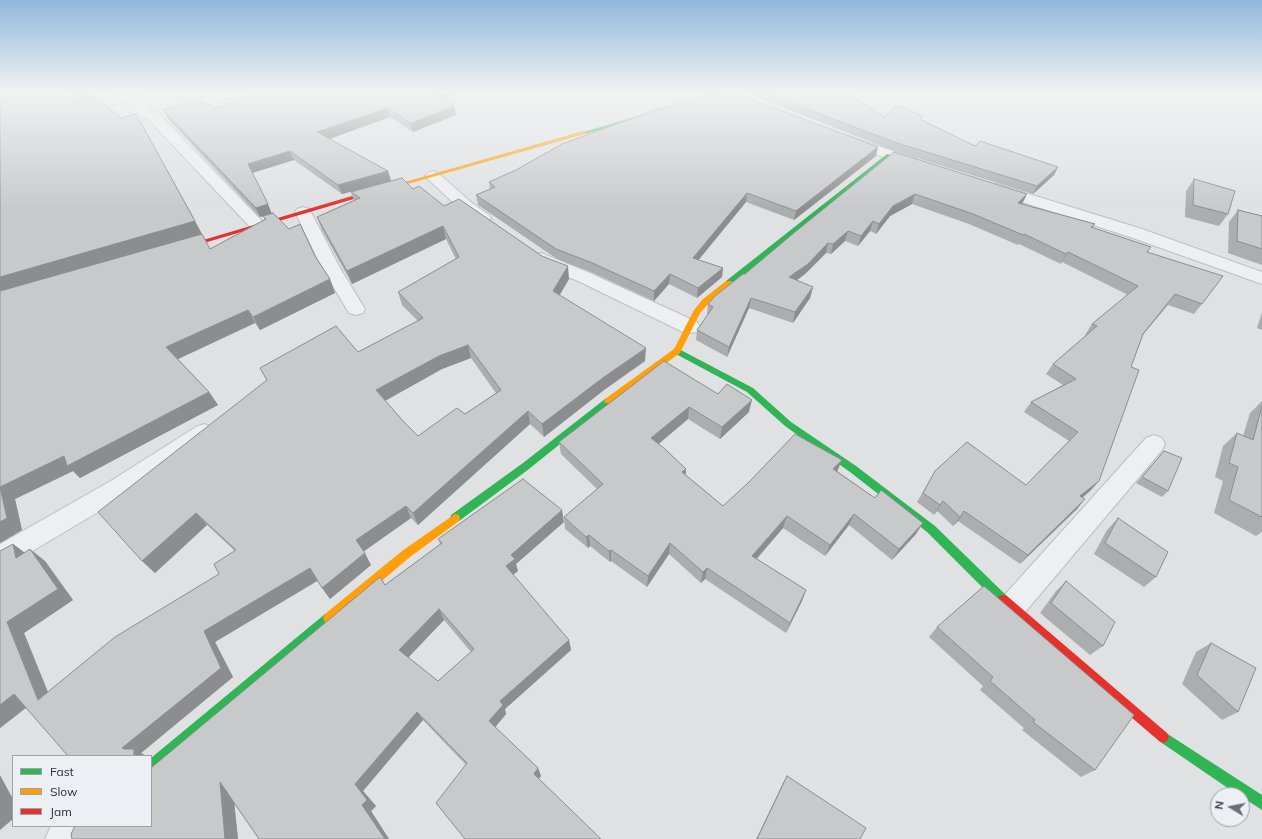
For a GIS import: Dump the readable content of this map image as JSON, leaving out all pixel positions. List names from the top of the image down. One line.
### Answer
{"legend":["Fast","Slow","Jam"],"north":"left"}
